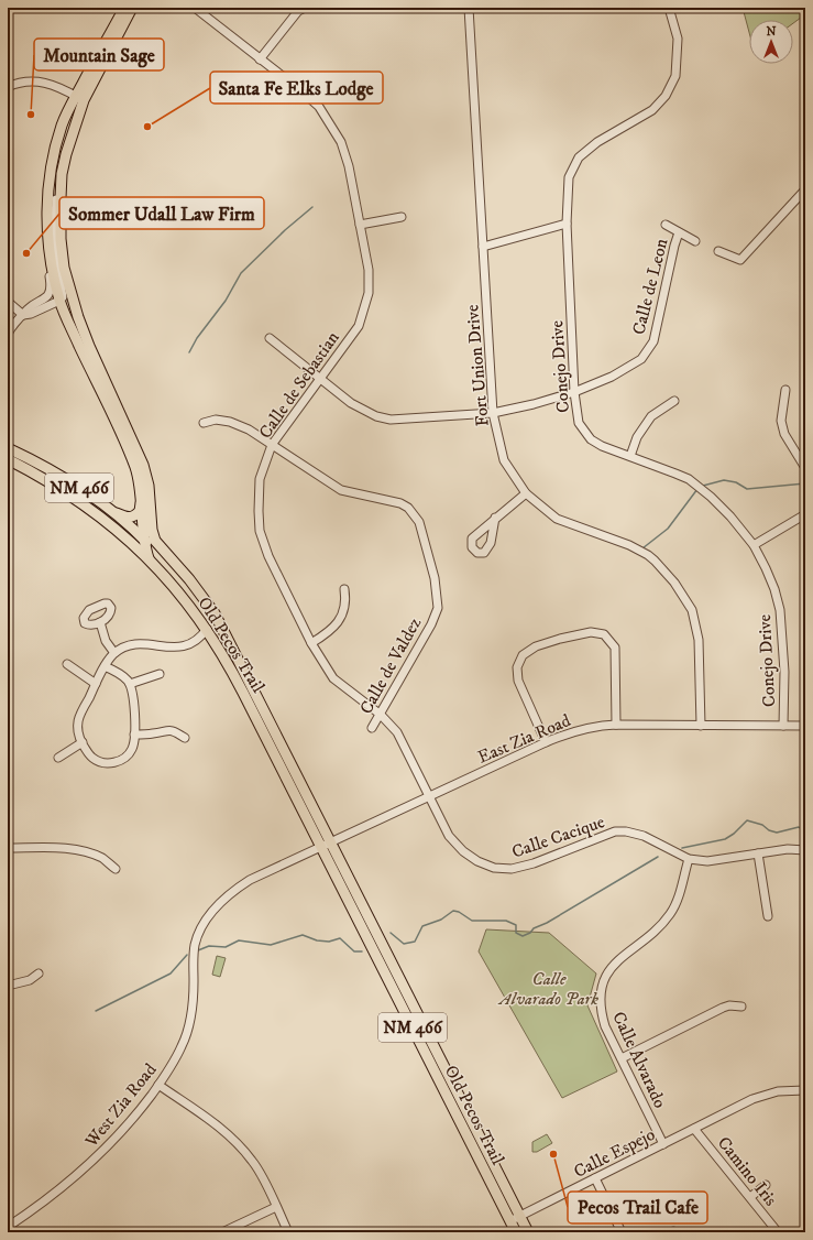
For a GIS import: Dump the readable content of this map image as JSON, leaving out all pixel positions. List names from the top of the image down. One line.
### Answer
{"streets":{"main road":["NM 466","Old Pecos Trail"],"street":["Calle de Leon","Fort Union Drive","Conejo Drive","Calle de Sebastian","Calle de Valdez","East Zia Road","Calle Cacique","Calle Alvarado","West Zia Road","Calle Espejo","Camino Iris"]},"crossings":[["Calle de Leon","Fort Union Drive"],["Calle de Leon","Conejo Drive"],["Calle de Leon","Calle de Sebastian"],["Fort Union Drive","East Zia Road"],["Conejo Drive","East Zia Road"],["Calle de Sebastian","Calle de Valdez"],["Calle de Sebastian","East Zia Road"],["Calle de Sebastian","Calle Cacique"],["NM 466","Old Pecos Trail"],["Old Pecos Trail","East Zia Road"],["Old Pecos Trail","West Zia Road"],["Old Pecos Trail","Calle Espejo"],["East Zia Road","Calle Cacique"],["East Zia Road","West Zia Road"],["Calle Cacique","Calle Alvarado"],["Calle Alvarado","Calle Espejo"],["Calle Espejo","Camino Iris"]],"parks":["Calle Alvarado Park"],"places":["Mountain Sage","Santa Fe Elks Lodge","Sommer Udall Law Firm","Pecos Trail Cafe"],"north":"top"}
